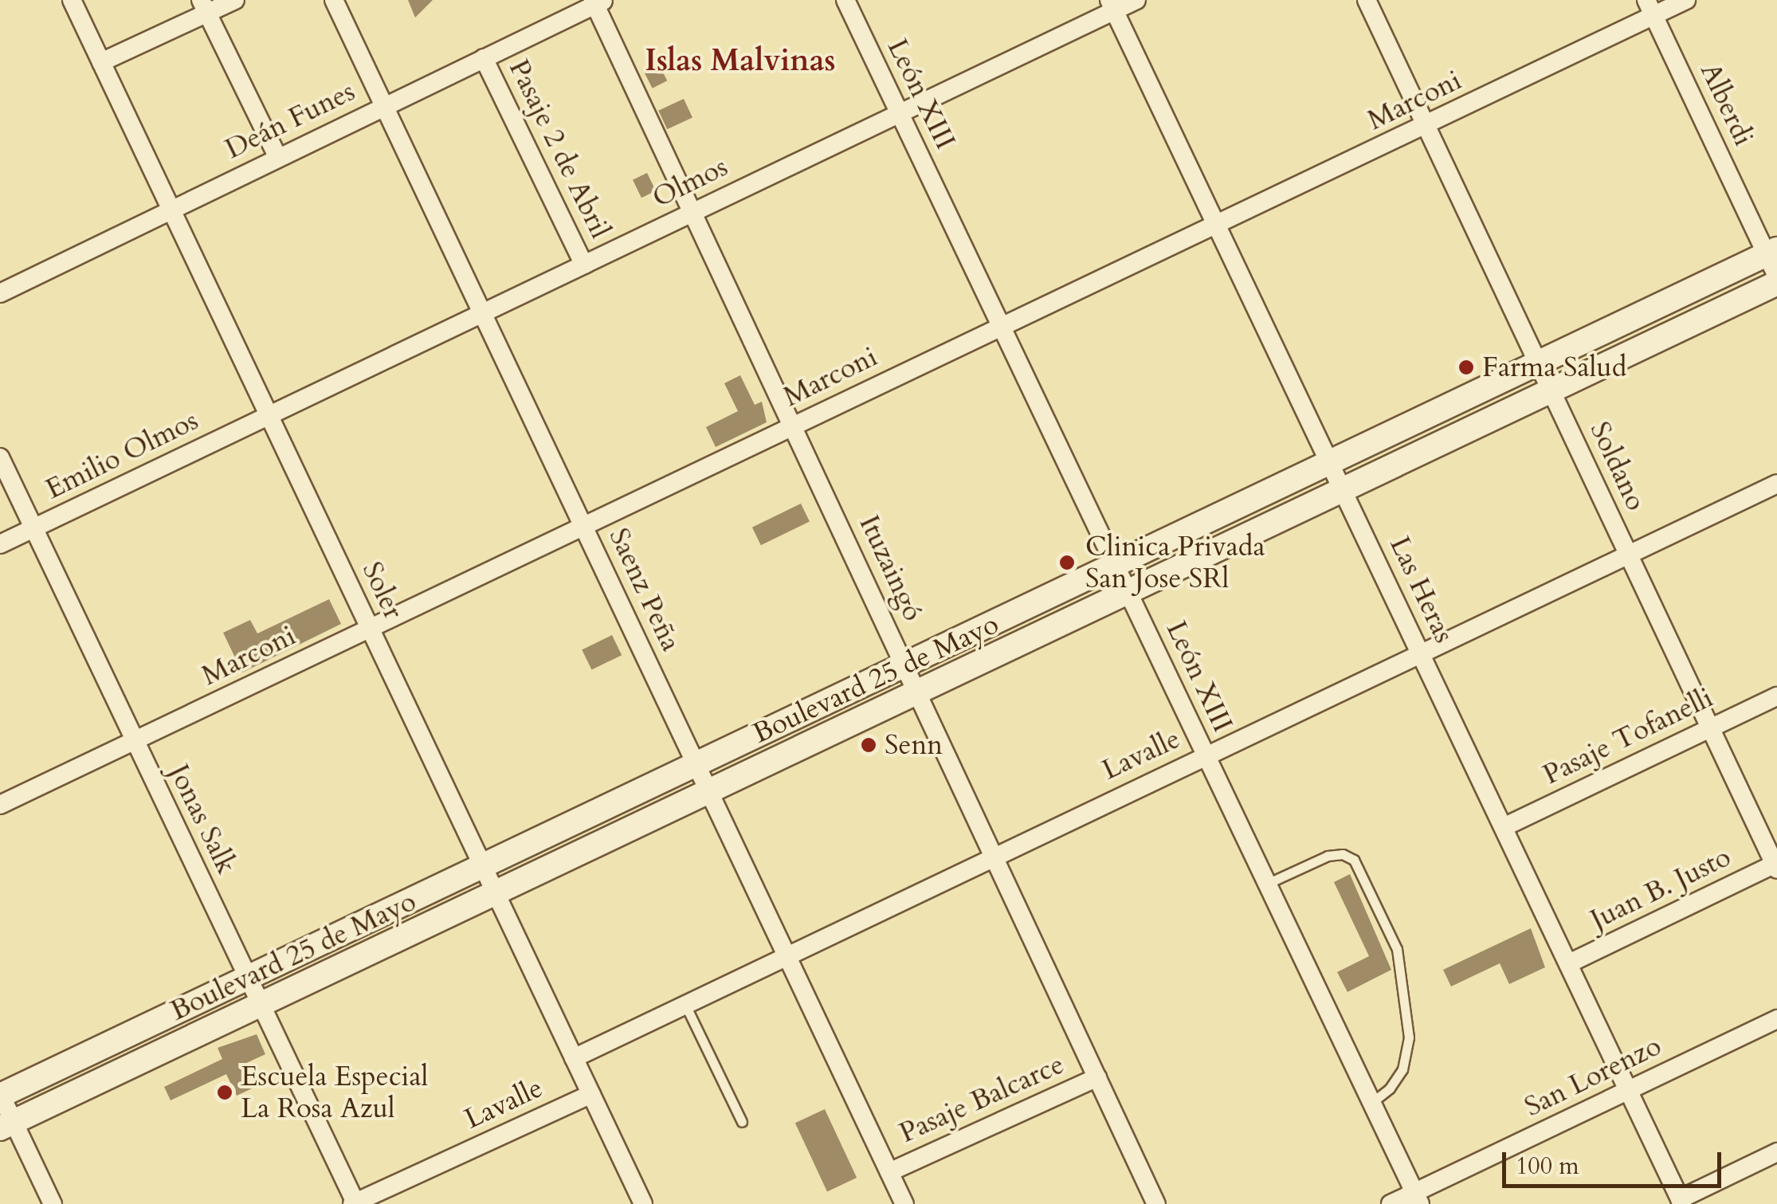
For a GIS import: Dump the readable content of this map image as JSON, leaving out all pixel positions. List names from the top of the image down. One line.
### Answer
{"streets":{"street":["León XIII","Marconi","Alberdi","Deán Funes","Pasaje 2 de Abril","Olmos","Emilio Olmos","Soldano","Ituzaingó","Saenz Peña","Las Heras","Soler","Boulevard 25 de Mayo","Pasaje Tofanelli","Lavalle","Jonas Salk","Juan B. Justo","San Lorenzo","Pasaje Balcarce"]},"crossings":[["León XIII","Marconi"],["León XIII","Olmos"],["León XIII","Boulevard 25 de Mayo"],["León XIII","Lavalle"],["León XIII","San Lorenzo"],["Marconi","Alberdi"],["Marconi","Soldano"],["Marconi","Ituzaingó"],["Marconi","Saenz Peña"],["Marconi","Las Heras"],["Marconi","Soler"],["Marconi","Jonas Salk"],["Alberdi","Boulevard 25 de Mayo"],["Deán Funes","Pasaje 2 de Abril"],["Deán Funes","Ituzaingó"],["Deán Funes","Saenz Peña"],["Deán Funes","Soler"],["Pasaje 2 de Abril","Olmos"],["Olmos","Emilio Olmos"],["Olmos","Ituzaingó"],["Olmos","Saenz Peña"],["Olmos","Las Heras"],["Olmos","Soler"],["Emilio Olmos","Soler"],["Emilio Olmos","Jonas Salk"],["Soldano","Boulevard 25 de Mayo"],["Soldano","Pasaje Tofanelli"],["Soldano","Lavalle"],["Soldano","Juan B. Justo"],["Ituzaingó","Boulevard 25 de Mayo"],["Ituzaingó","Lavalle"],["Ituzaingó","Pasaje Balcarce"],["Saenz Peña","Boulevard 25 de Mayo"],["Saenz Peña","Lavalle"],["Saenz Peña","Pasaje Balcarce"],["Las Heras","Boulevard 25 de Mayo"],["Las Heras","Pasaje Tofanelli"],["Las Heras","Lavalle"],["Las Heras","Juan B. Justo"],["Las Heras","San Lorenzo"],["Soler","Boulevard 25 de Mayo"],["Soler","Lavalle"],["Boulevard 25 de Mayo","Jonas Salk"],["Lavalle","Jonas Salk"]],"districts":["Islas Malvinas"],"places":["Farma Salud","Clinica Privada San Jose SRl","Senn","Escuela Especial La Rosa Azul"],"scale_bar":"100 m"}
